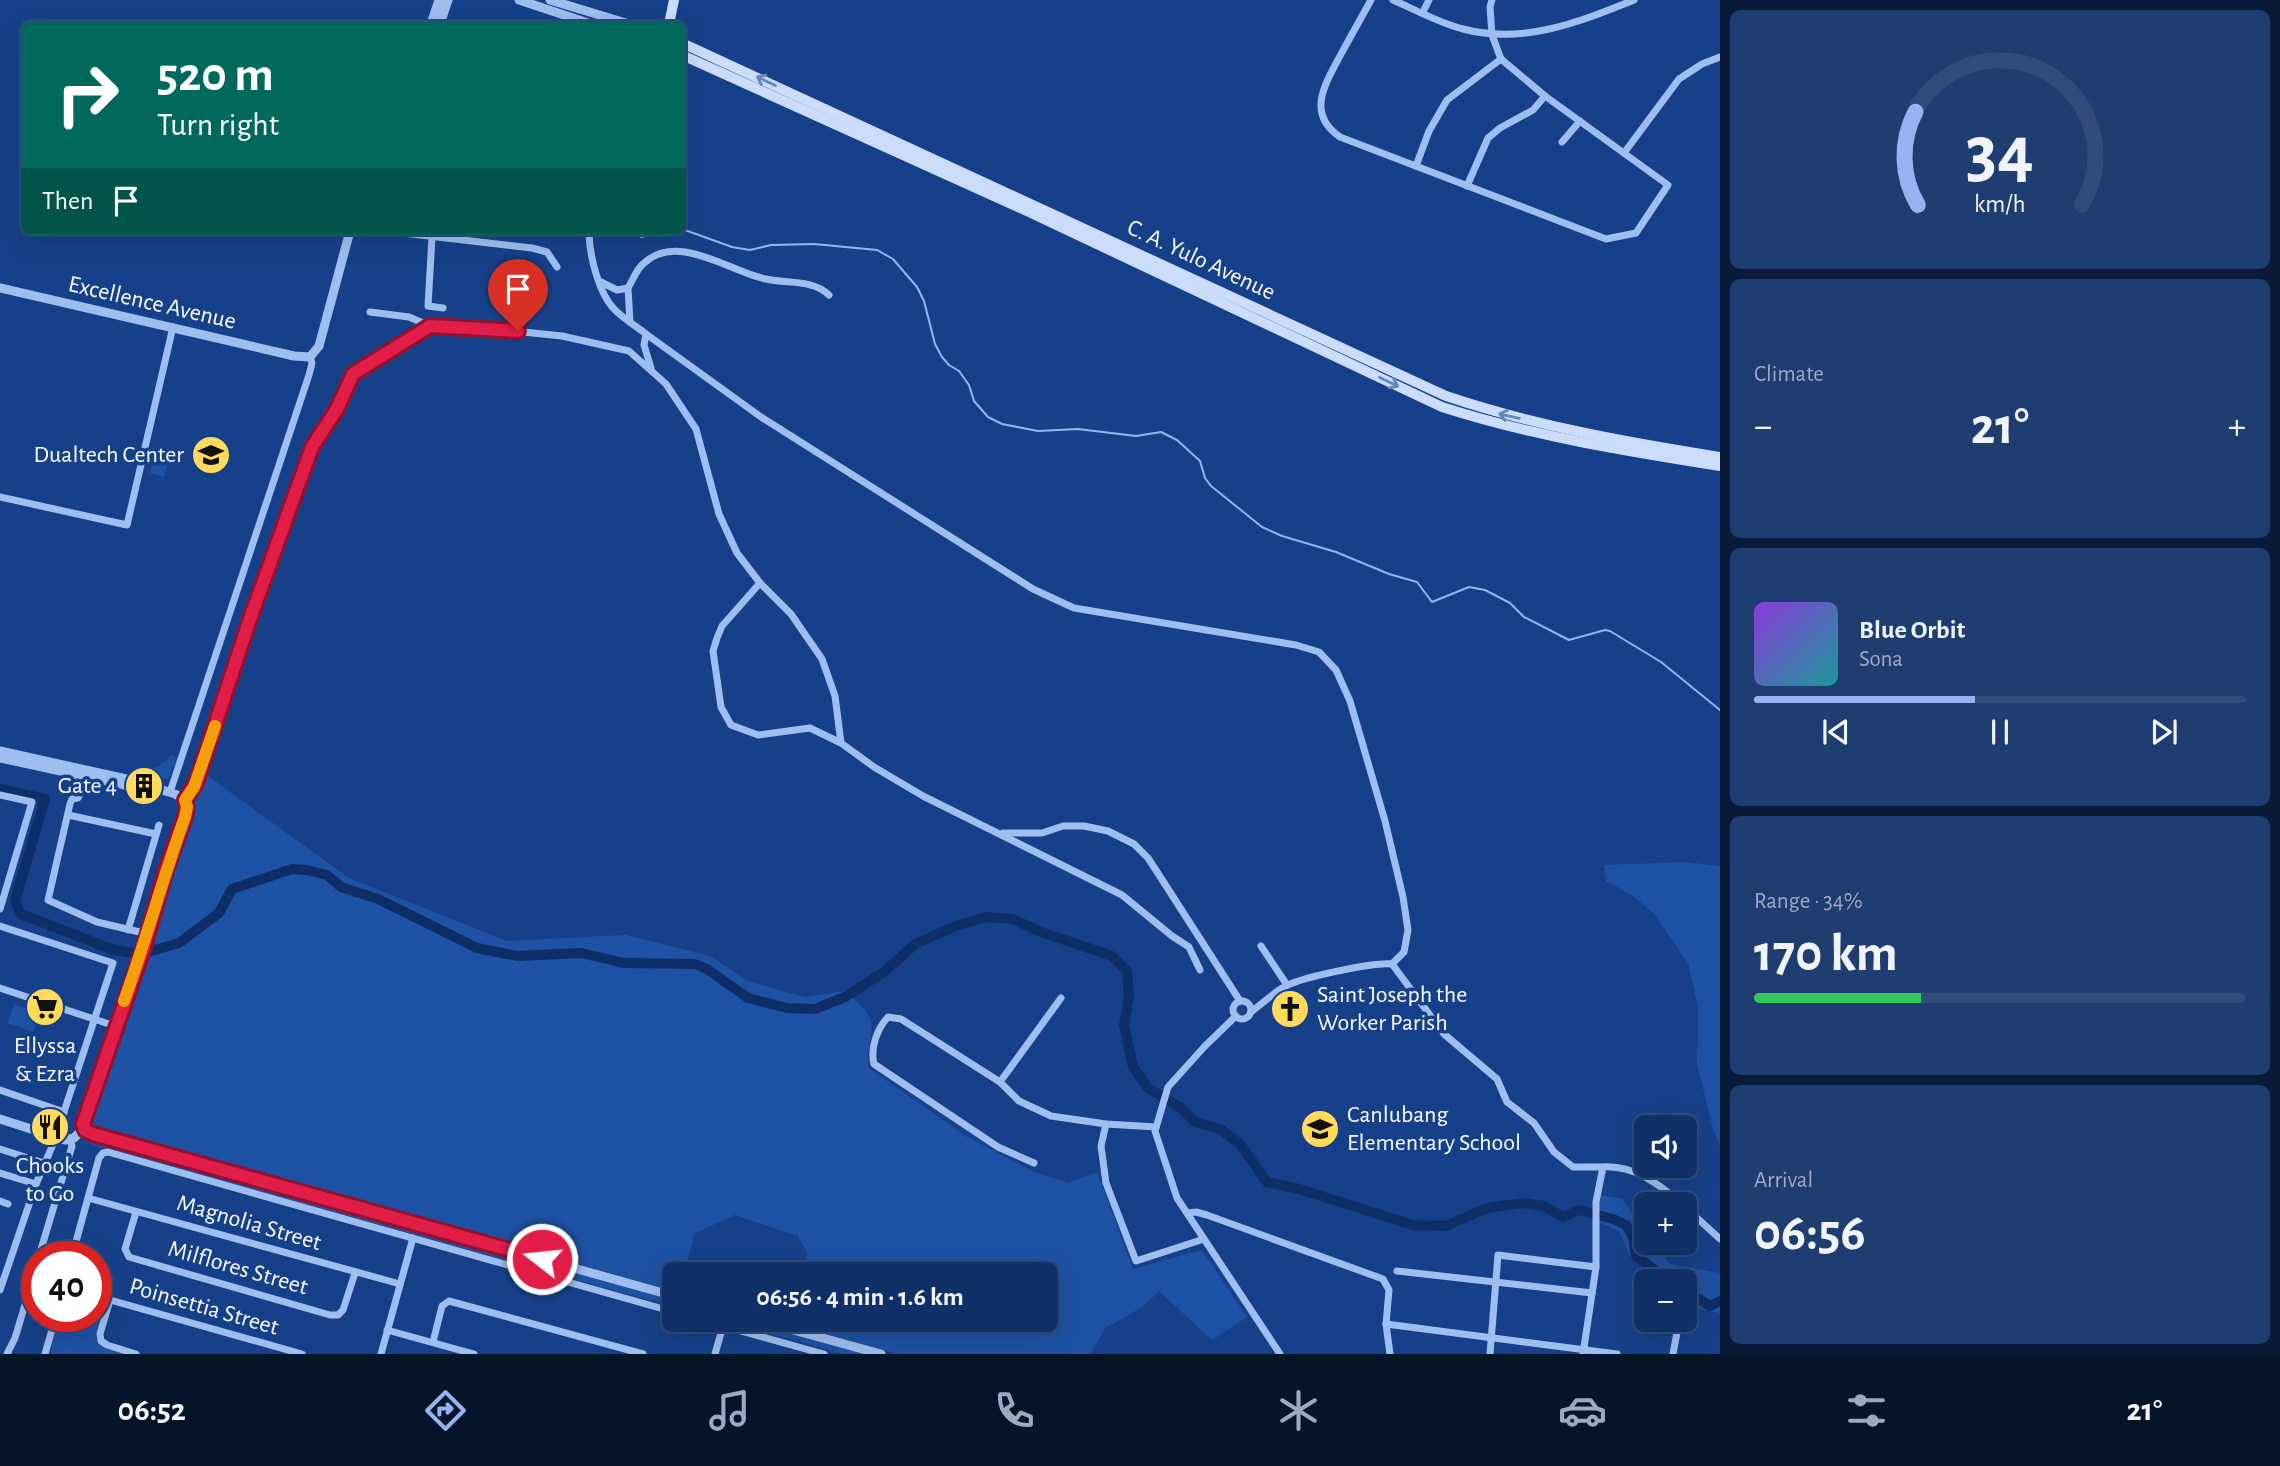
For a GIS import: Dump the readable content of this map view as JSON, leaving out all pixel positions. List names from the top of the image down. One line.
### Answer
{"streets":{"main road":["C. A. Yulo Avenue"],"street":["Excellence Avenue","Magnolia Street","Milflores Street","Poinsettia Street"]},"crossings":[["Magnolia Street","Milflores Street"]],"places":{"school or university":["Dualtech Center","Canlubang Elementary School"],"building":["Gate 4"],"supermarket":["Ellyssa & Ezra"],"church":["Saint Joseph the Worker Parish"],"restaurant":["Chooks to Go"]},"page":{"turn":["520 m","Turn right"],"then":"Then","tile":["Climate",["Range · 34%","170 km"],["Arrival","06:56"]],"heat":["−","21°","+"],"song":["Blue Orbit","Sona"],"map_buttons":["+","−"],"limit":"40","trip":"06:56 · 4 min · 1.6 km","tabs":["06:52","21°"],"gauge":["34","km/h"]}}
